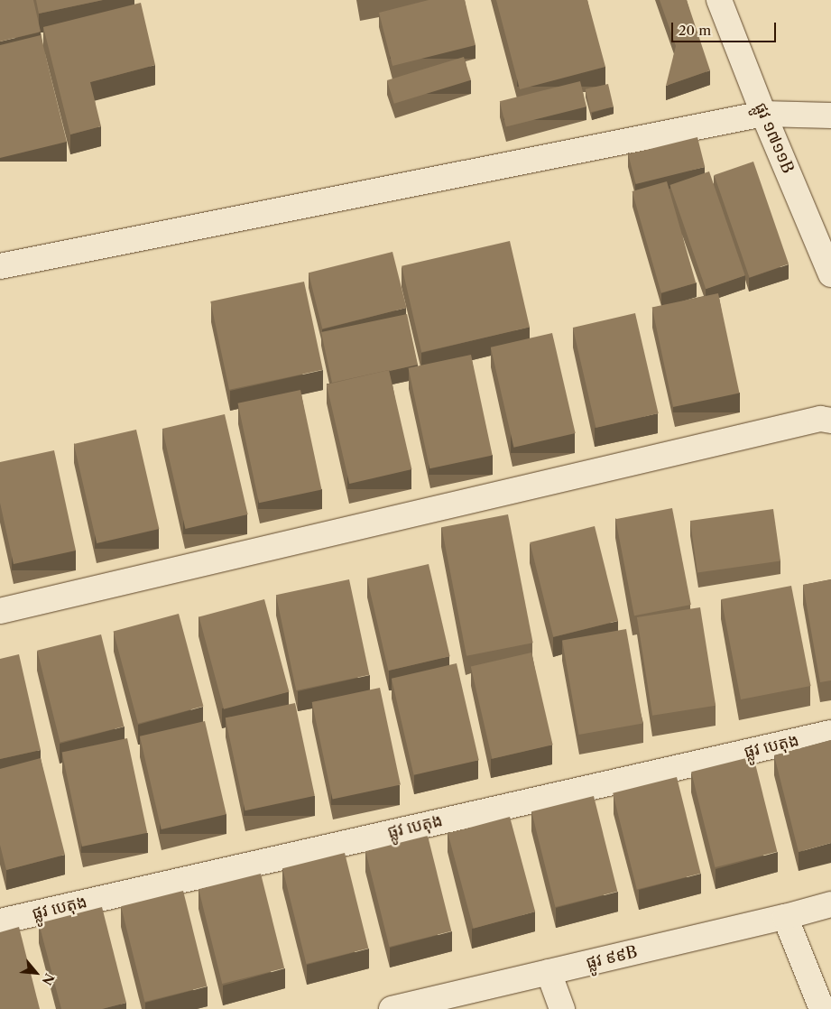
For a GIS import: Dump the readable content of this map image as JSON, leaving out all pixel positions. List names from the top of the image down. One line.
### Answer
{"streets":{"street":["ផ្លូវ ១៧១១B","ផ្លូវ បេតុង","ផ្លូវ ៩៩B"]},"scale_bar":"20 m","north":"bottom right"}
